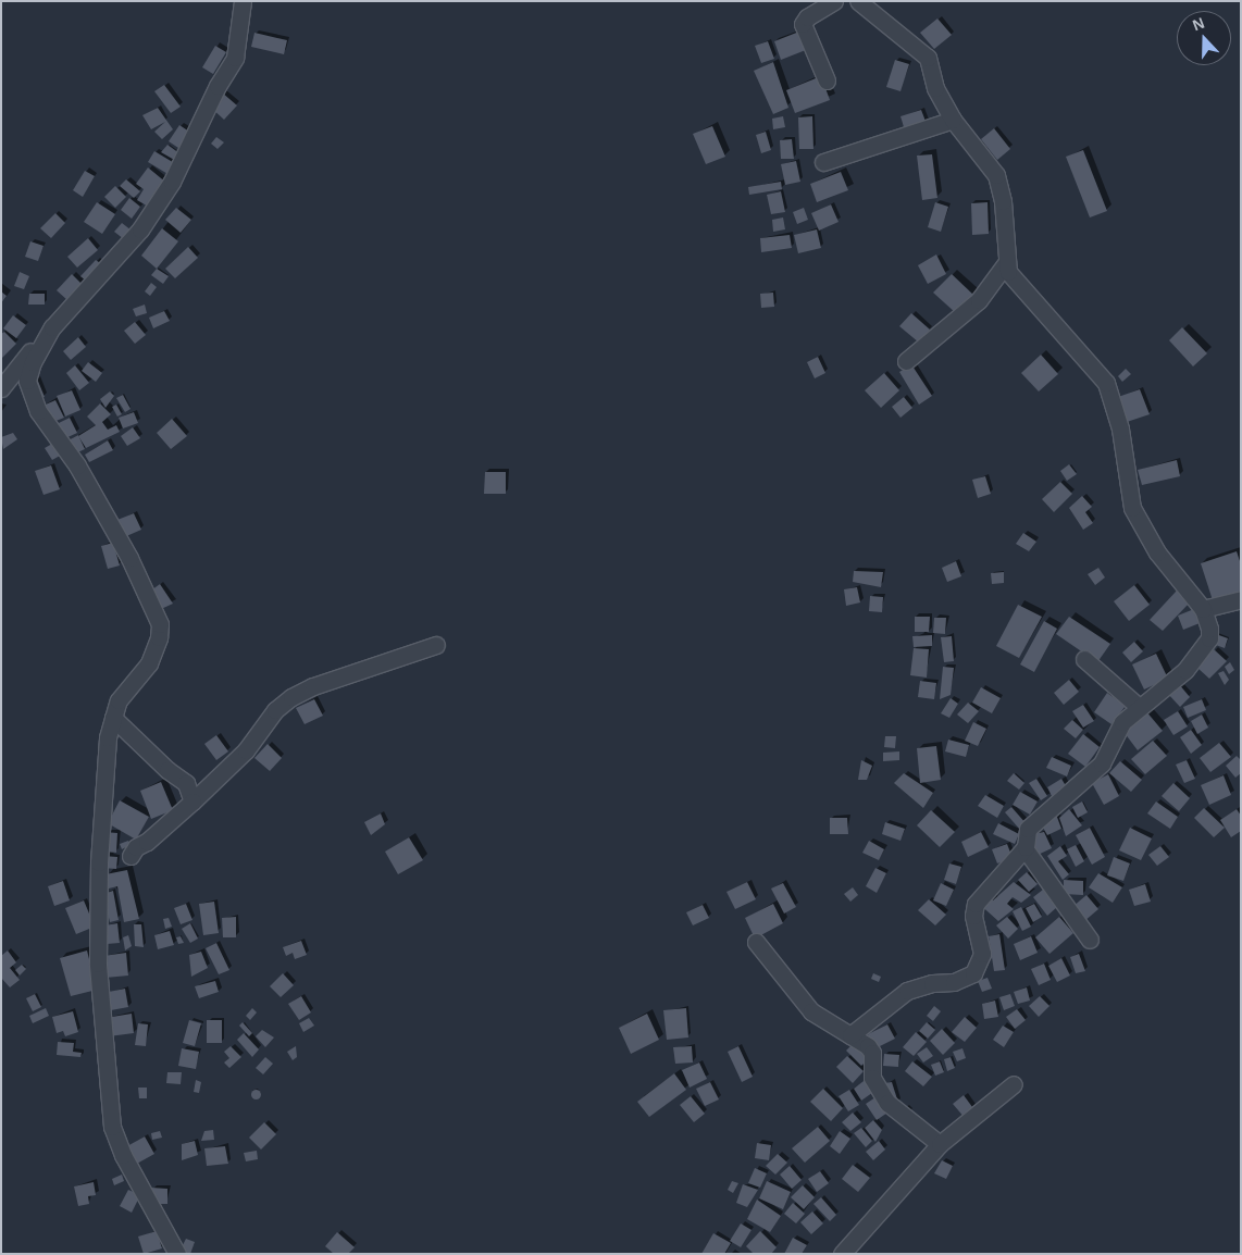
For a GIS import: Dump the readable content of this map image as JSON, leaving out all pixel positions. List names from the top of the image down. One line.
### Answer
{"north":"top"}
